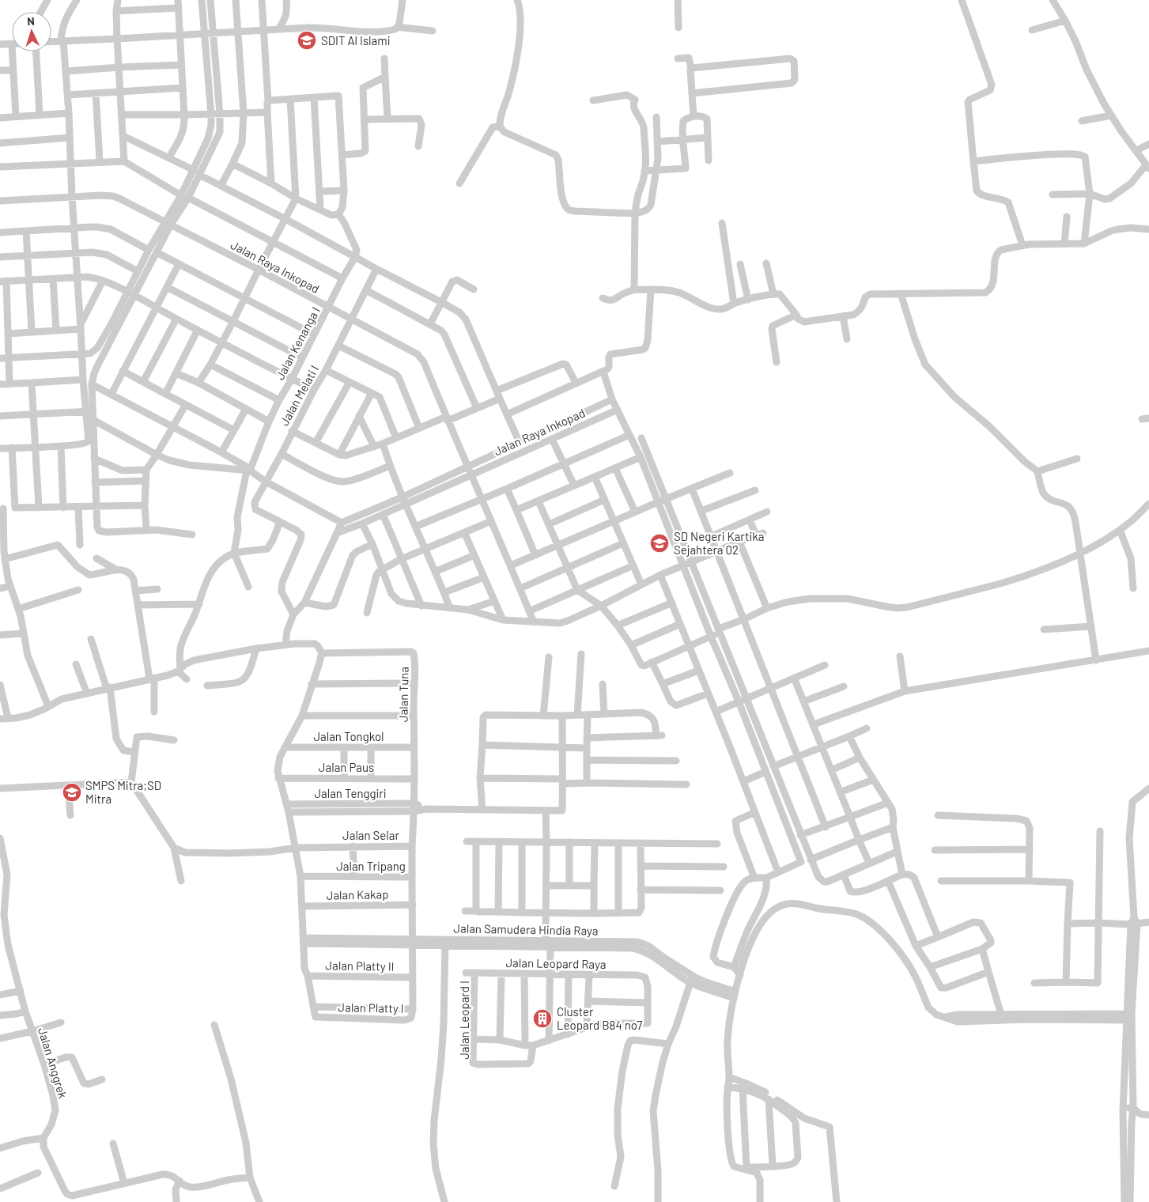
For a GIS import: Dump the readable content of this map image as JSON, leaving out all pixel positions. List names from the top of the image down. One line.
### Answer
{"streets":{"street":["Jalan Raya Inkopad","Jalan Kenanga I","Jalan Melati I","Jalan Tuna","Jalan Tongkol","Jalan Paus","Jalan Tenggiri","Jalan Selar","Jalan Tripang","Jalan Kakap","Jalan Samudera Hindia Raya","Jalan Leopard Raya","Jalan Platty II","Jalan Platty I","Jalan Leopard I","Jalan Anggrek"]},"crossings":[["Jalan Raya Inkopad","Jalan Kenanga I"],["Jalan Raya Inkopad","Jalan Melati I"],["Jalan Tuna","Jalan Tongkol"],["Jalan Tuna","Jalan Paus"],["Jalan Tuna","Jalan Tenggiri"],["Jalan Tuna","Jalan Selar"],["Jalan Tenggiri","Jalan Selar"],["Jalan Tripang","Jalan Kakap"],["Jalan Tripang","Jalan Platty I"],["Jalan Kakap","Jalan Platty I"],["Jalan Samudera Hindia Raya","Jalan Platty I"],["Jalan Leopard Raya","Jalan Leopard I"],["Jalan Platty II","Jalan Platty I"]],"places":{"school or university":["SDIT Al Islami","SD Negeri Kartika Sejahtera 02","SMPS Mitra;SD Mitra"],"building":["Cluster Leopard B84 no7"]},"north":"top"}
